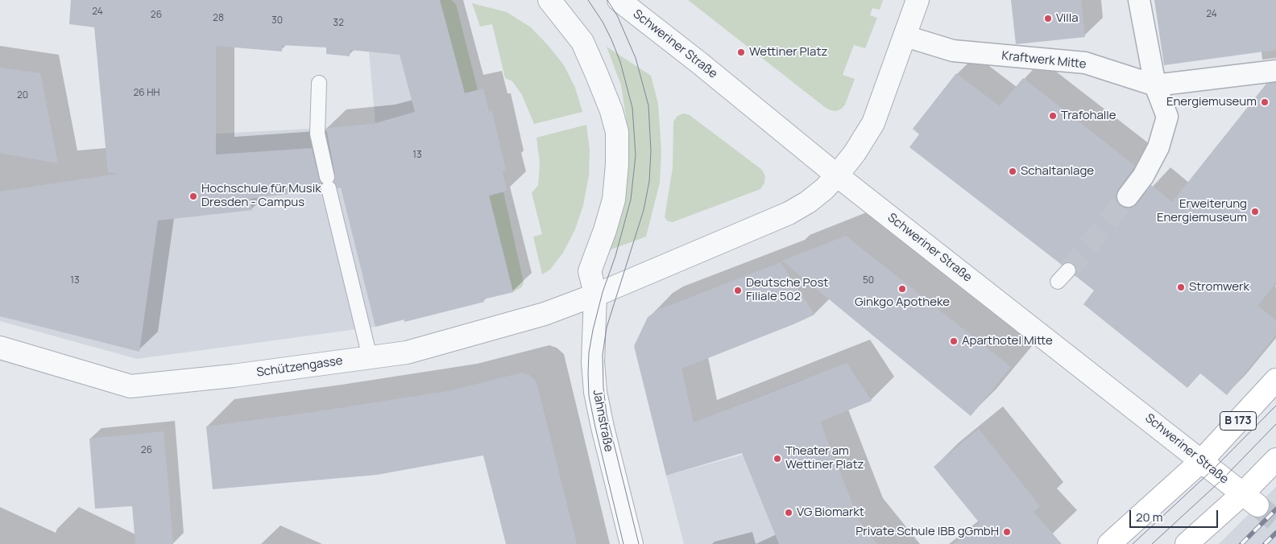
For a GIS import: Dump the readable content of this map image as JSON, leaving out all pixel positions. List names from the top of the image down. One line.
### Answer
{"streets":{"main road":["Schweriner Straße","B 173"],"street":["Kraftwerk Mitte","Schützengasse","Jahnstraße"]},"crossings":[["Schweriner Straße","B 173"],["Schützengasse","Jahnstraße"]],"places":["Villa","Wettiner Platz","Energiemuseum","Trafohalle","Schaltanlage","Hochschule für Musik Dresden - Campus","Erweiterung Energiemuseum","Stromwerk","Ginkgo Apotheke","Deutsche Post Filiale 502","Aparthotel Mitte","Theater am Wettiner Platz","VG Biomarkt","Private Schule IBB gGmbH"],"house_numbers":["24","24","26","28","30","32","26 HH","20","13","13","50","26"],"scale_bar":"20 m"}
